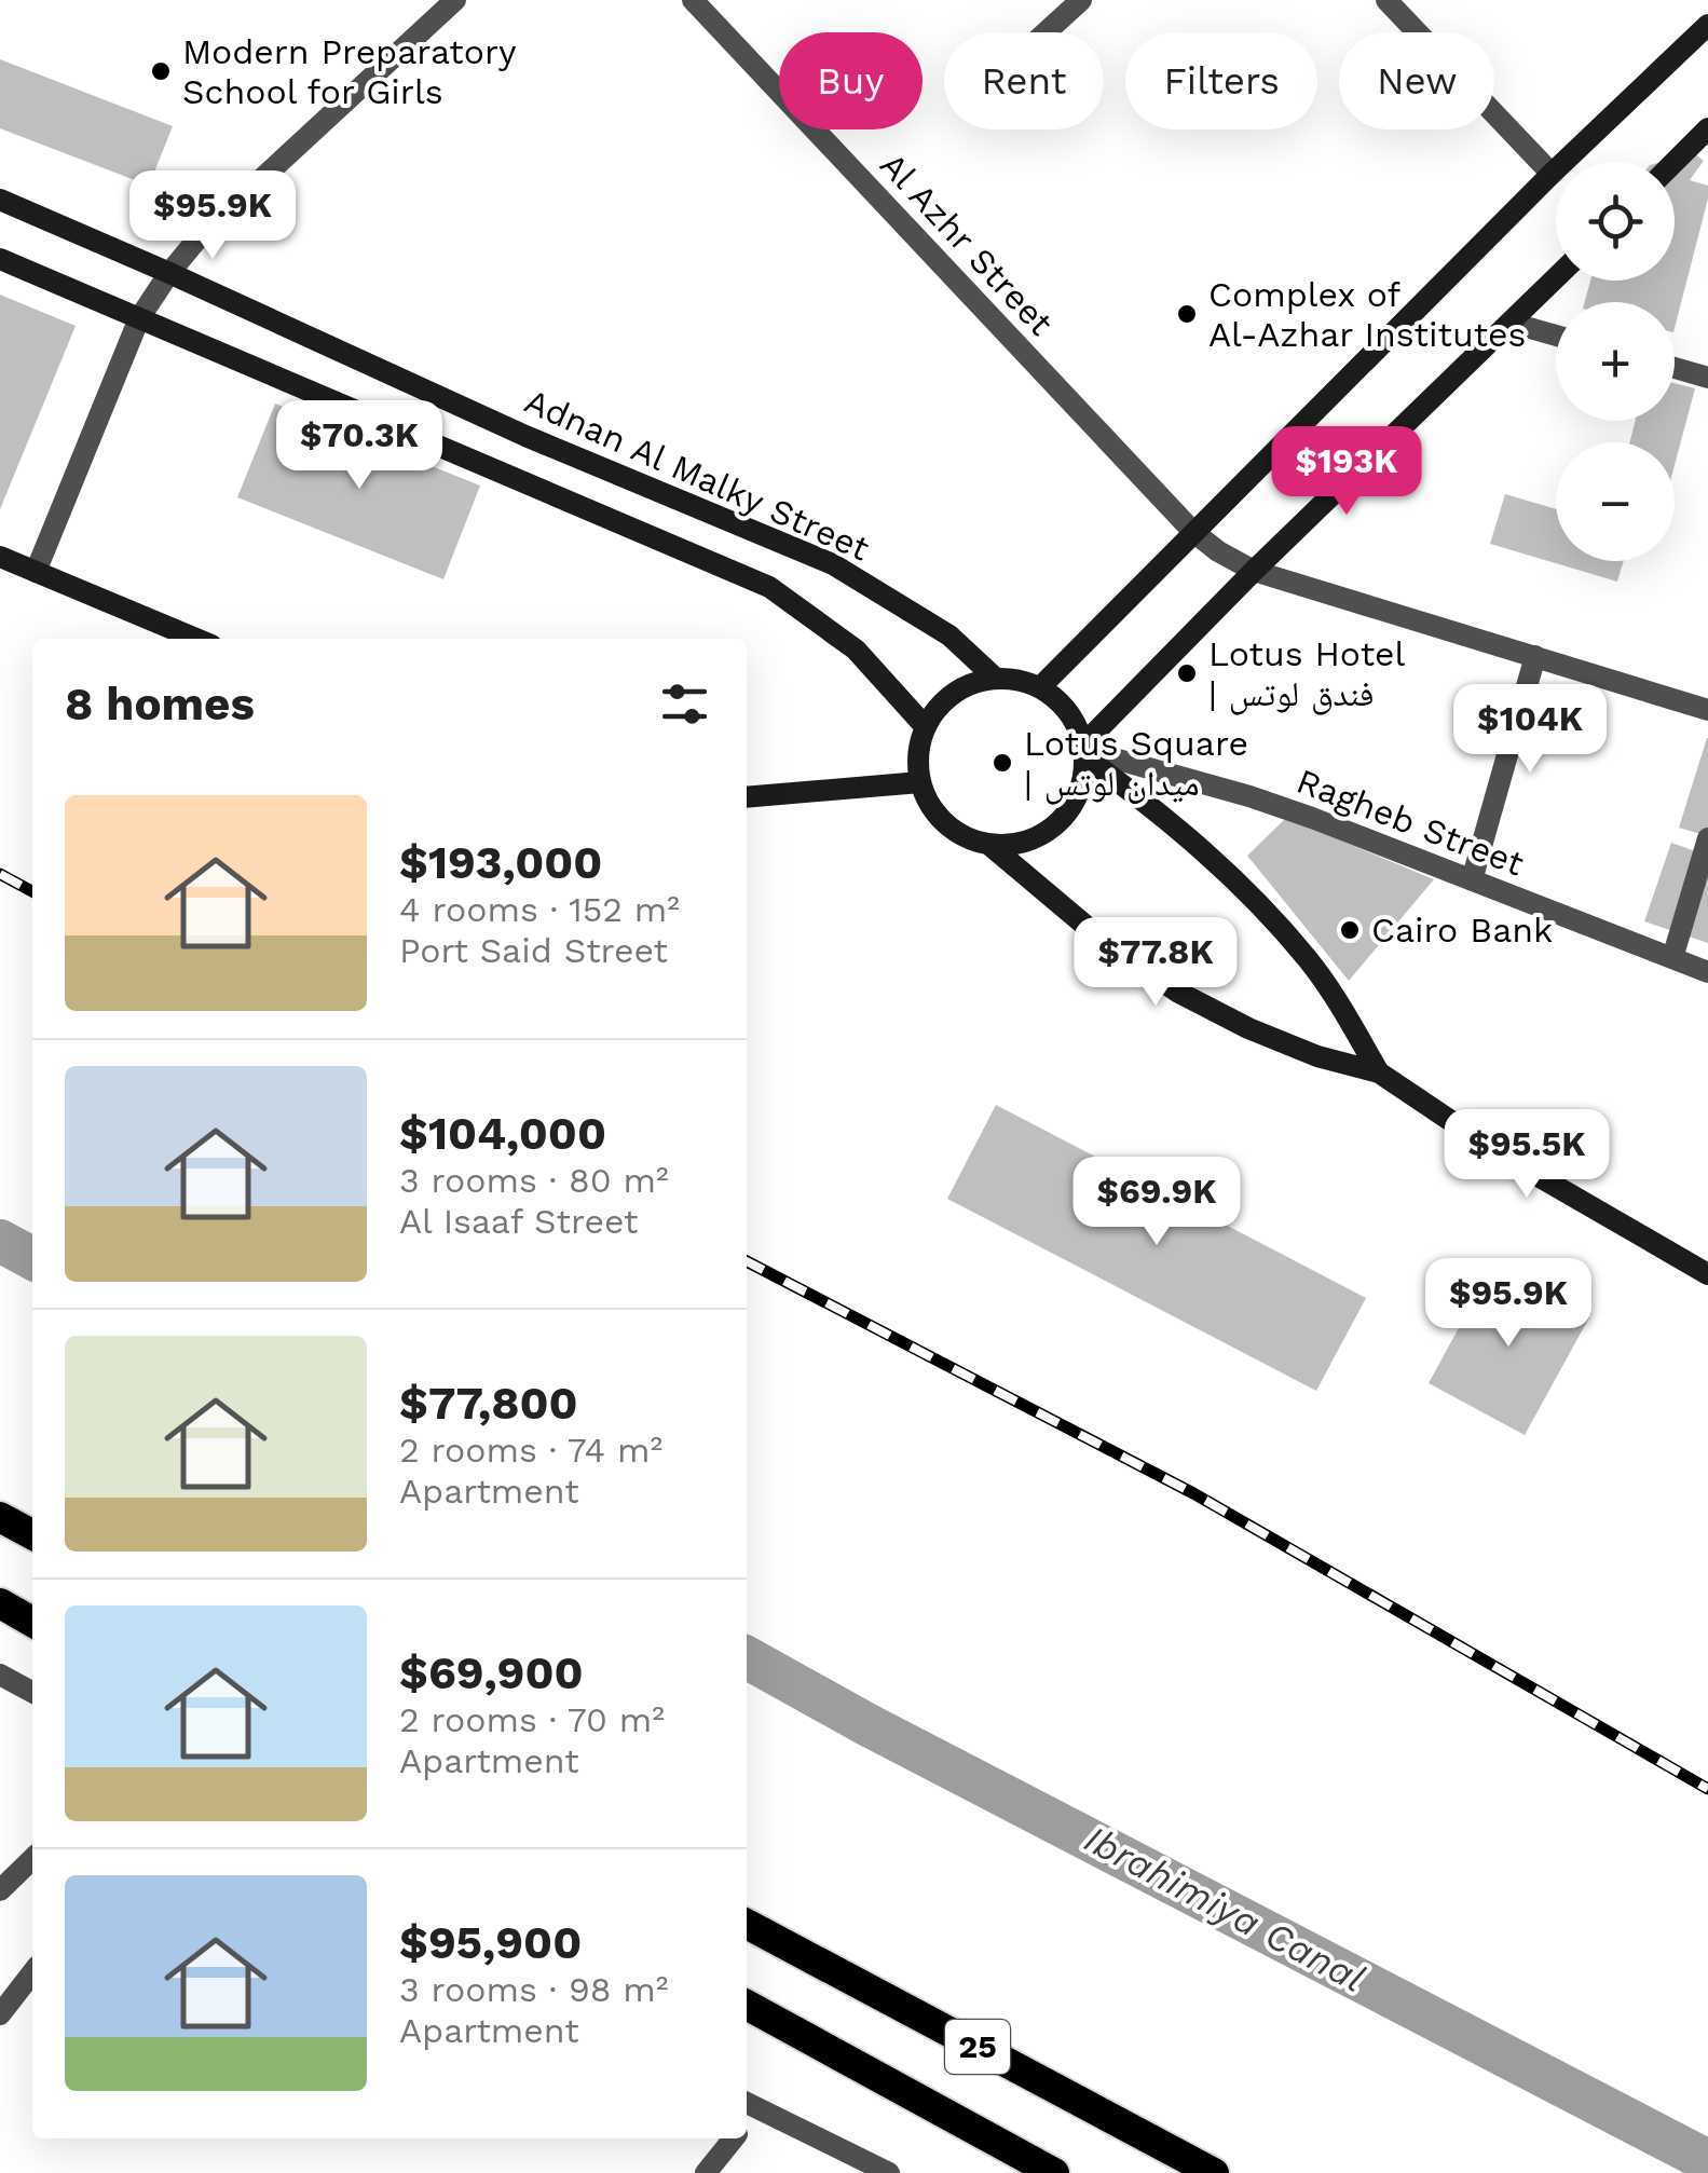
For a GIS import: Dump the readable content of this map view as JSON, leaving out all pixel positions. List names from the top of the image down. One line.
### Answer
{"streets":{"highway":["25"],"main road":["Adnan Al Malky Street"],"street":["Al Azhr Street","Ragheb Street"]},"crossings":[["Adnan Al Malky Street","Ragheb Street"]],"water":["Ibrahimiya Canal"],"places":["Modern Preparatory School for Girls","Complex of Al-Azhar Institutes","Lotus Hotel | فندق لوتس","Lotus Square | ميدان لوتس","Cairo Bank"],"page":{"chip":["Buy","Rent","Filters","New"],"map_buttons":["+","−"],"price":["$95.9K","$70.3K","$193K","$104K","$77.8K","$95.5K","$69.9K","$95.9K"],"heading":"8 homes","list":[{"name":"$193,000","note":"4 rooms · 152 m² · Port Said Street"},{"name":"$104,000","note":"3 rooms · 80 m² · Al Isaaf Street"},{"name":"$77,800","note":"2 rooms · 74 m² · Apartment"},{"name":"$69,900","note":"2 rooms · 70 m² · Apartment"},{"name":"$95,900","note":"3 rooms · 98 m² · Apartment"}]}}
